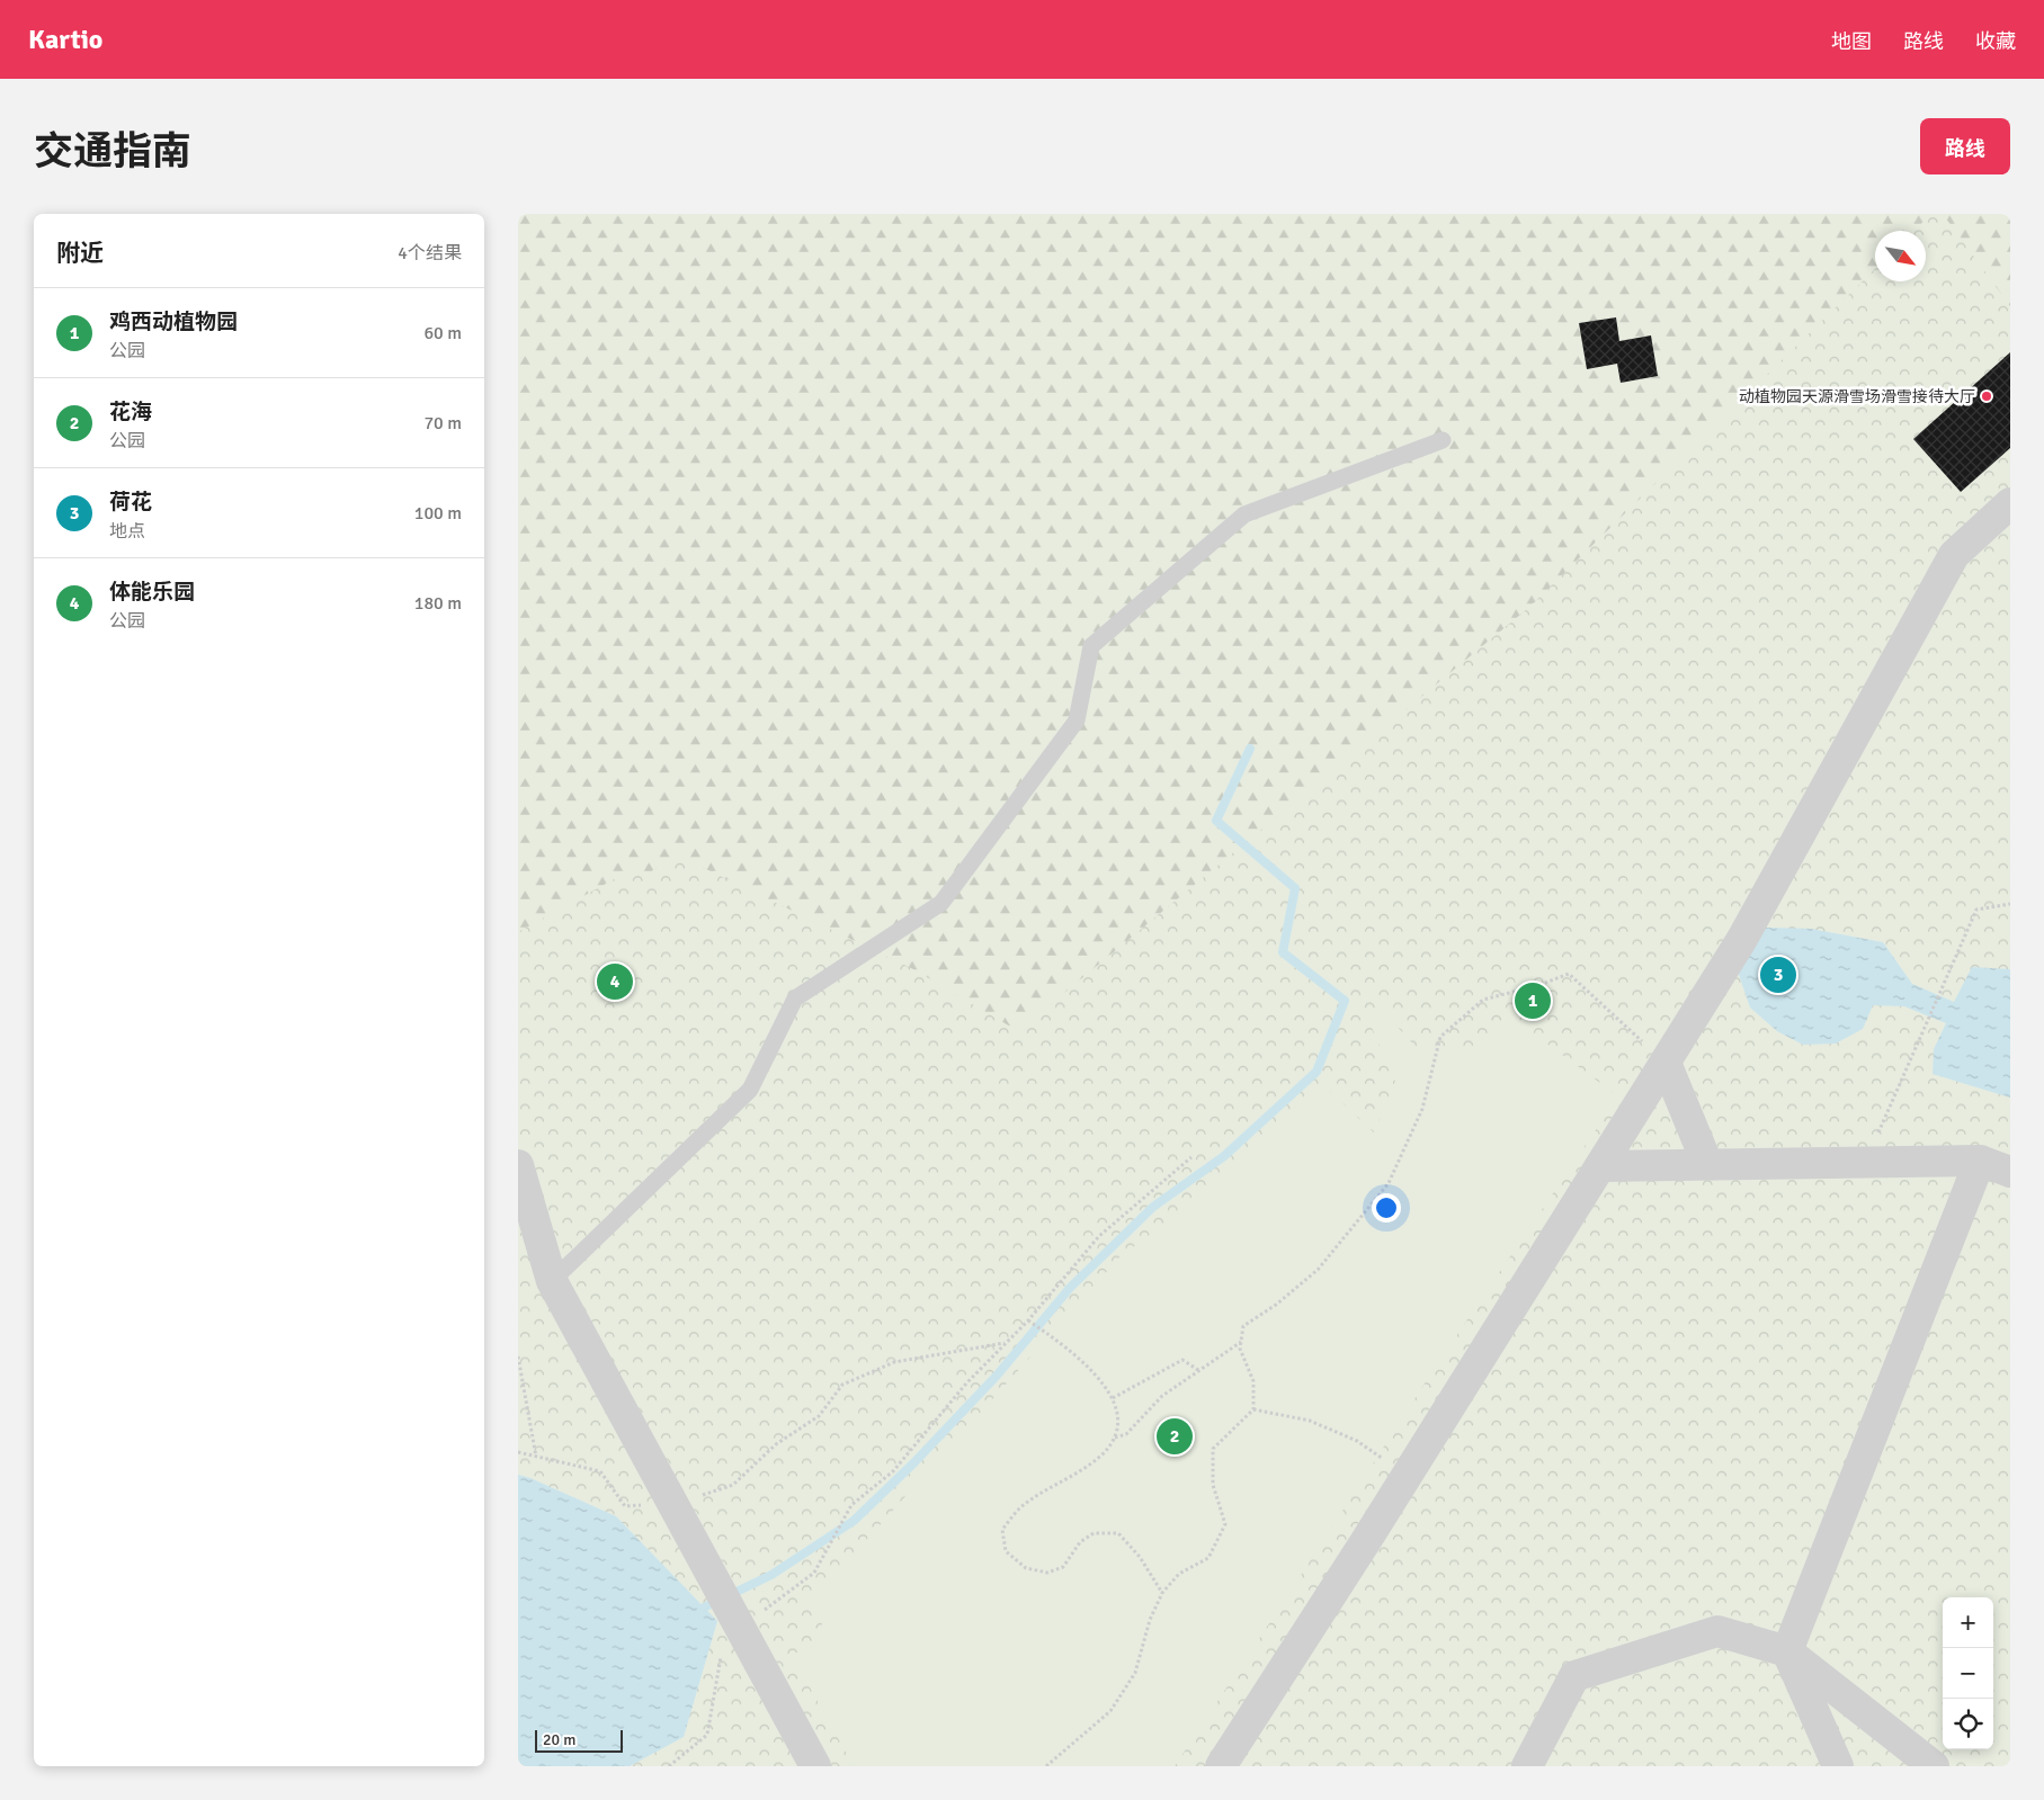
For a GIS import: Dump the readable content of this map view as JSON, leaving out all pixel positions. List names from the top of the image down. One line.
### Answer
{"places":["动植物园天源滑雪场滑雪接待大厅"],"scale_bar":"20 m","north":"bottom right","page":{"header":"Kartio","nav":["地图","路线","收藏"],"title":"交通指南","buttons":"路线","heading":["附近","4个结果"],"list":[{"mark":"1","name":"鸡西动植物园","note":"公园","value":"60 m"},{"mark":"2","name":"花海","note":"公园","value":"70 m"},{"mark":"3","name":"荷花","note":"地点","value":"100 m"},{"mark":"4","name":"体能乐园","note":"公园","value":"180 m"}],"pins":["3","4","1","2"],"map_buttons":["+","−"],"scale":"20 m"}}
